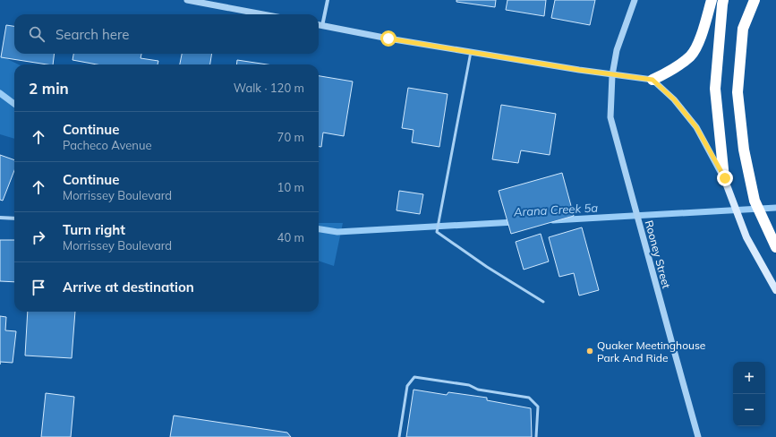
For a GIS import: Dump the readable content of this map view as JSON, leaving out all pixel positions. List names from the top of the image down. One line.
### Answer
{"streets":{"street":["Rooney Street"]},"water":["Arana Creek 5a"],"places":["Quaker Meetinghouse Park And Ride"],"page":{"search":"Search here","heading":["2 min","Walk · 120 m"],"list":[["Continue","Pacheco Avenue","70 m"],["Continue","Morrissey Boulevard","10 m"],["Turn right","Morrissey Boulevard","40 m"],"Arrive at destination"],"map_buttons":["+","−"]}}
